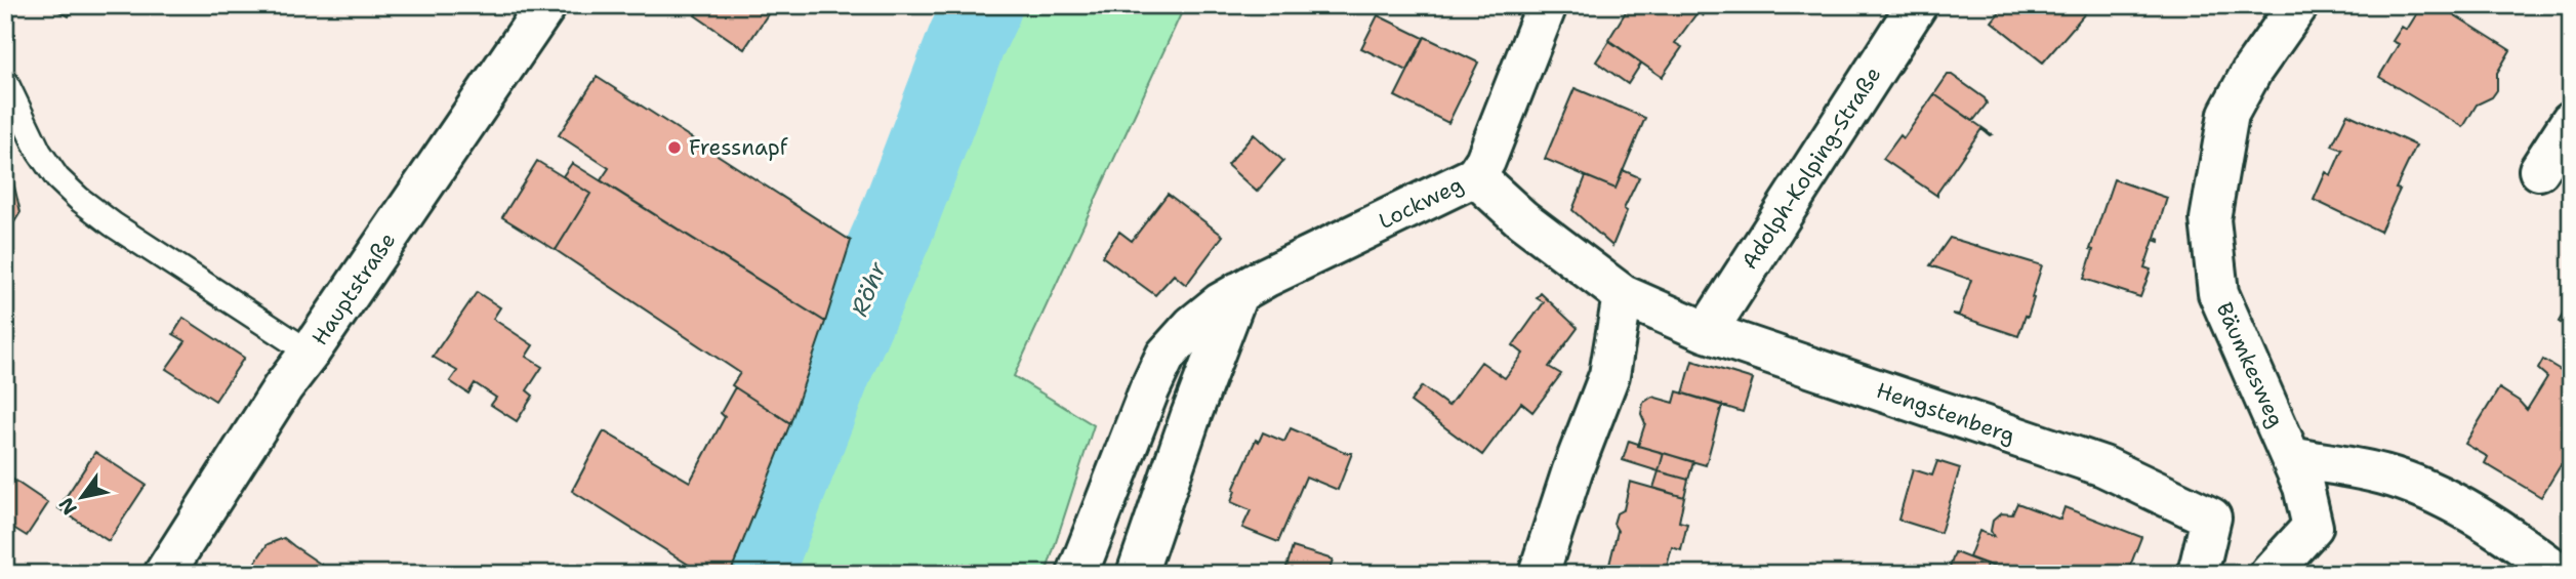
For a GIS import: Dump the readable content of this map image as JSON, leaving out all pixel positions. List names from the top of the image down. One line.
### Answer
{"streets":{"street":["Adolph-Kolping-Straße","Lockweg","Hauptstraße","Bäumkesweg","Hengstenberg"]},"crossings":[["Adolph-Kolping-Straße","Hengstenberg"],["Lockweg","Hengstenberg"]],"water":["Röhr"],"places":["Fressnapf"],"north":"bottom left"}
